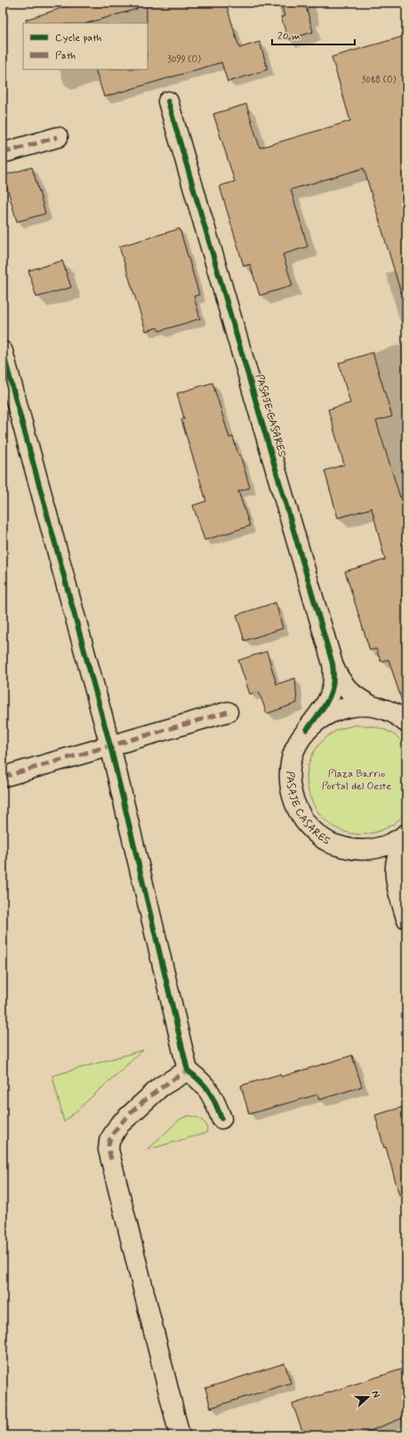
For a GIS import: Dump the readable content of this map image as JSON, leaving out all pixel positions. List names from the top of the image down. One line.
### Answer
{"streets":{"street":["PASAJE CASARES"]},"parks":["Plaza Barrio Portal del Oeste"],"house_numbers":["3099 (O)","3088 (O)"],"legend":["Cycle path","Path"],"scale_bar":"20 m","north":"right"}
